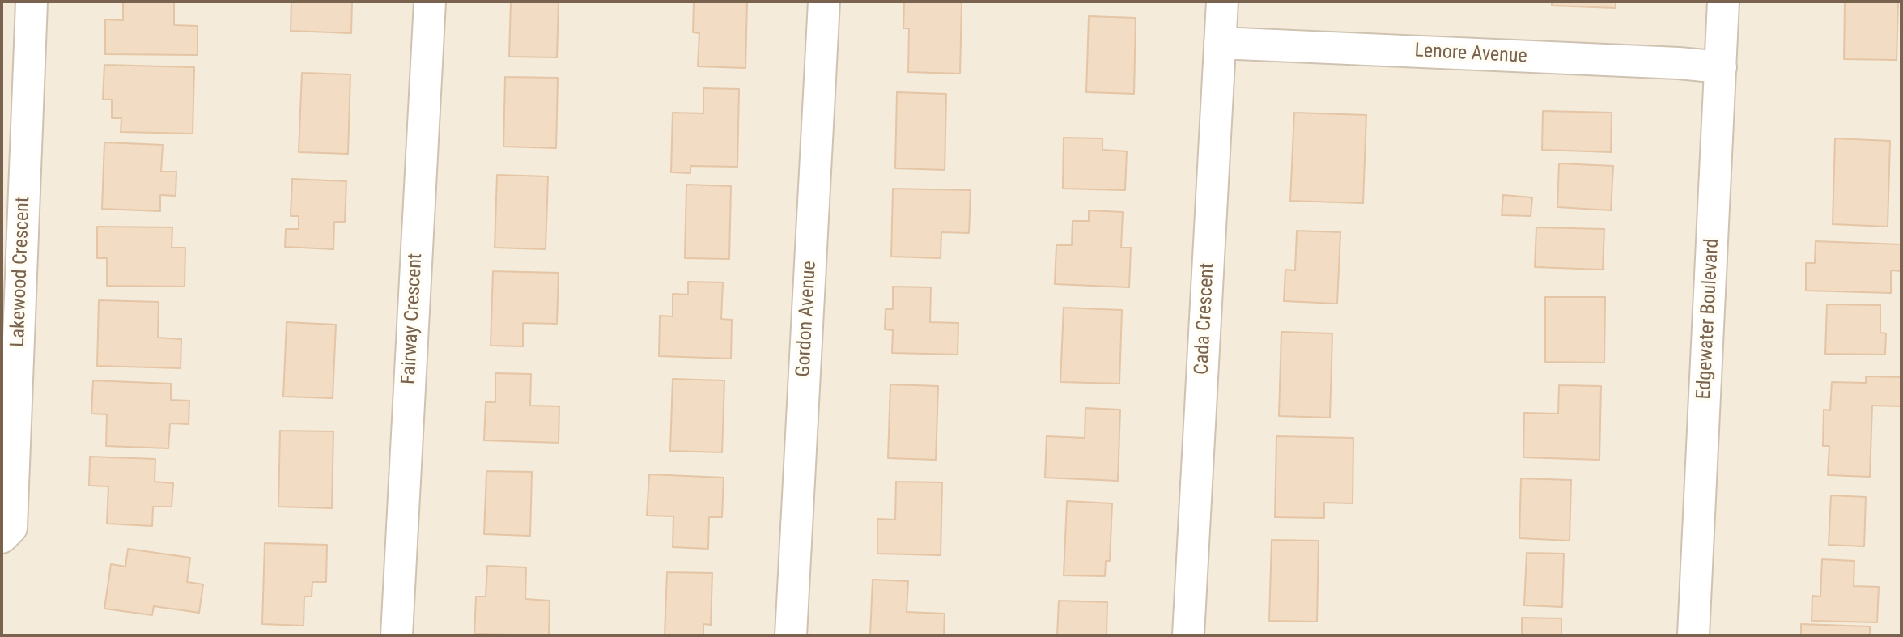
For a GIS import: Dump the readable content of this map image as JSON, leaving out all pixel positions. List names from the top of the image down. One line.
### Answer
{"streets":{"street":["Lenore Avenue","Lakewood Crescent","Fairway Crescent","Gordon Avenue","Cada Crescent","Edgewater Boulevard"]},"crossings":[["Lenore Avenue","Cada Crescent"],["Lenore Avenue","Edgewater Boulevard"]]}
